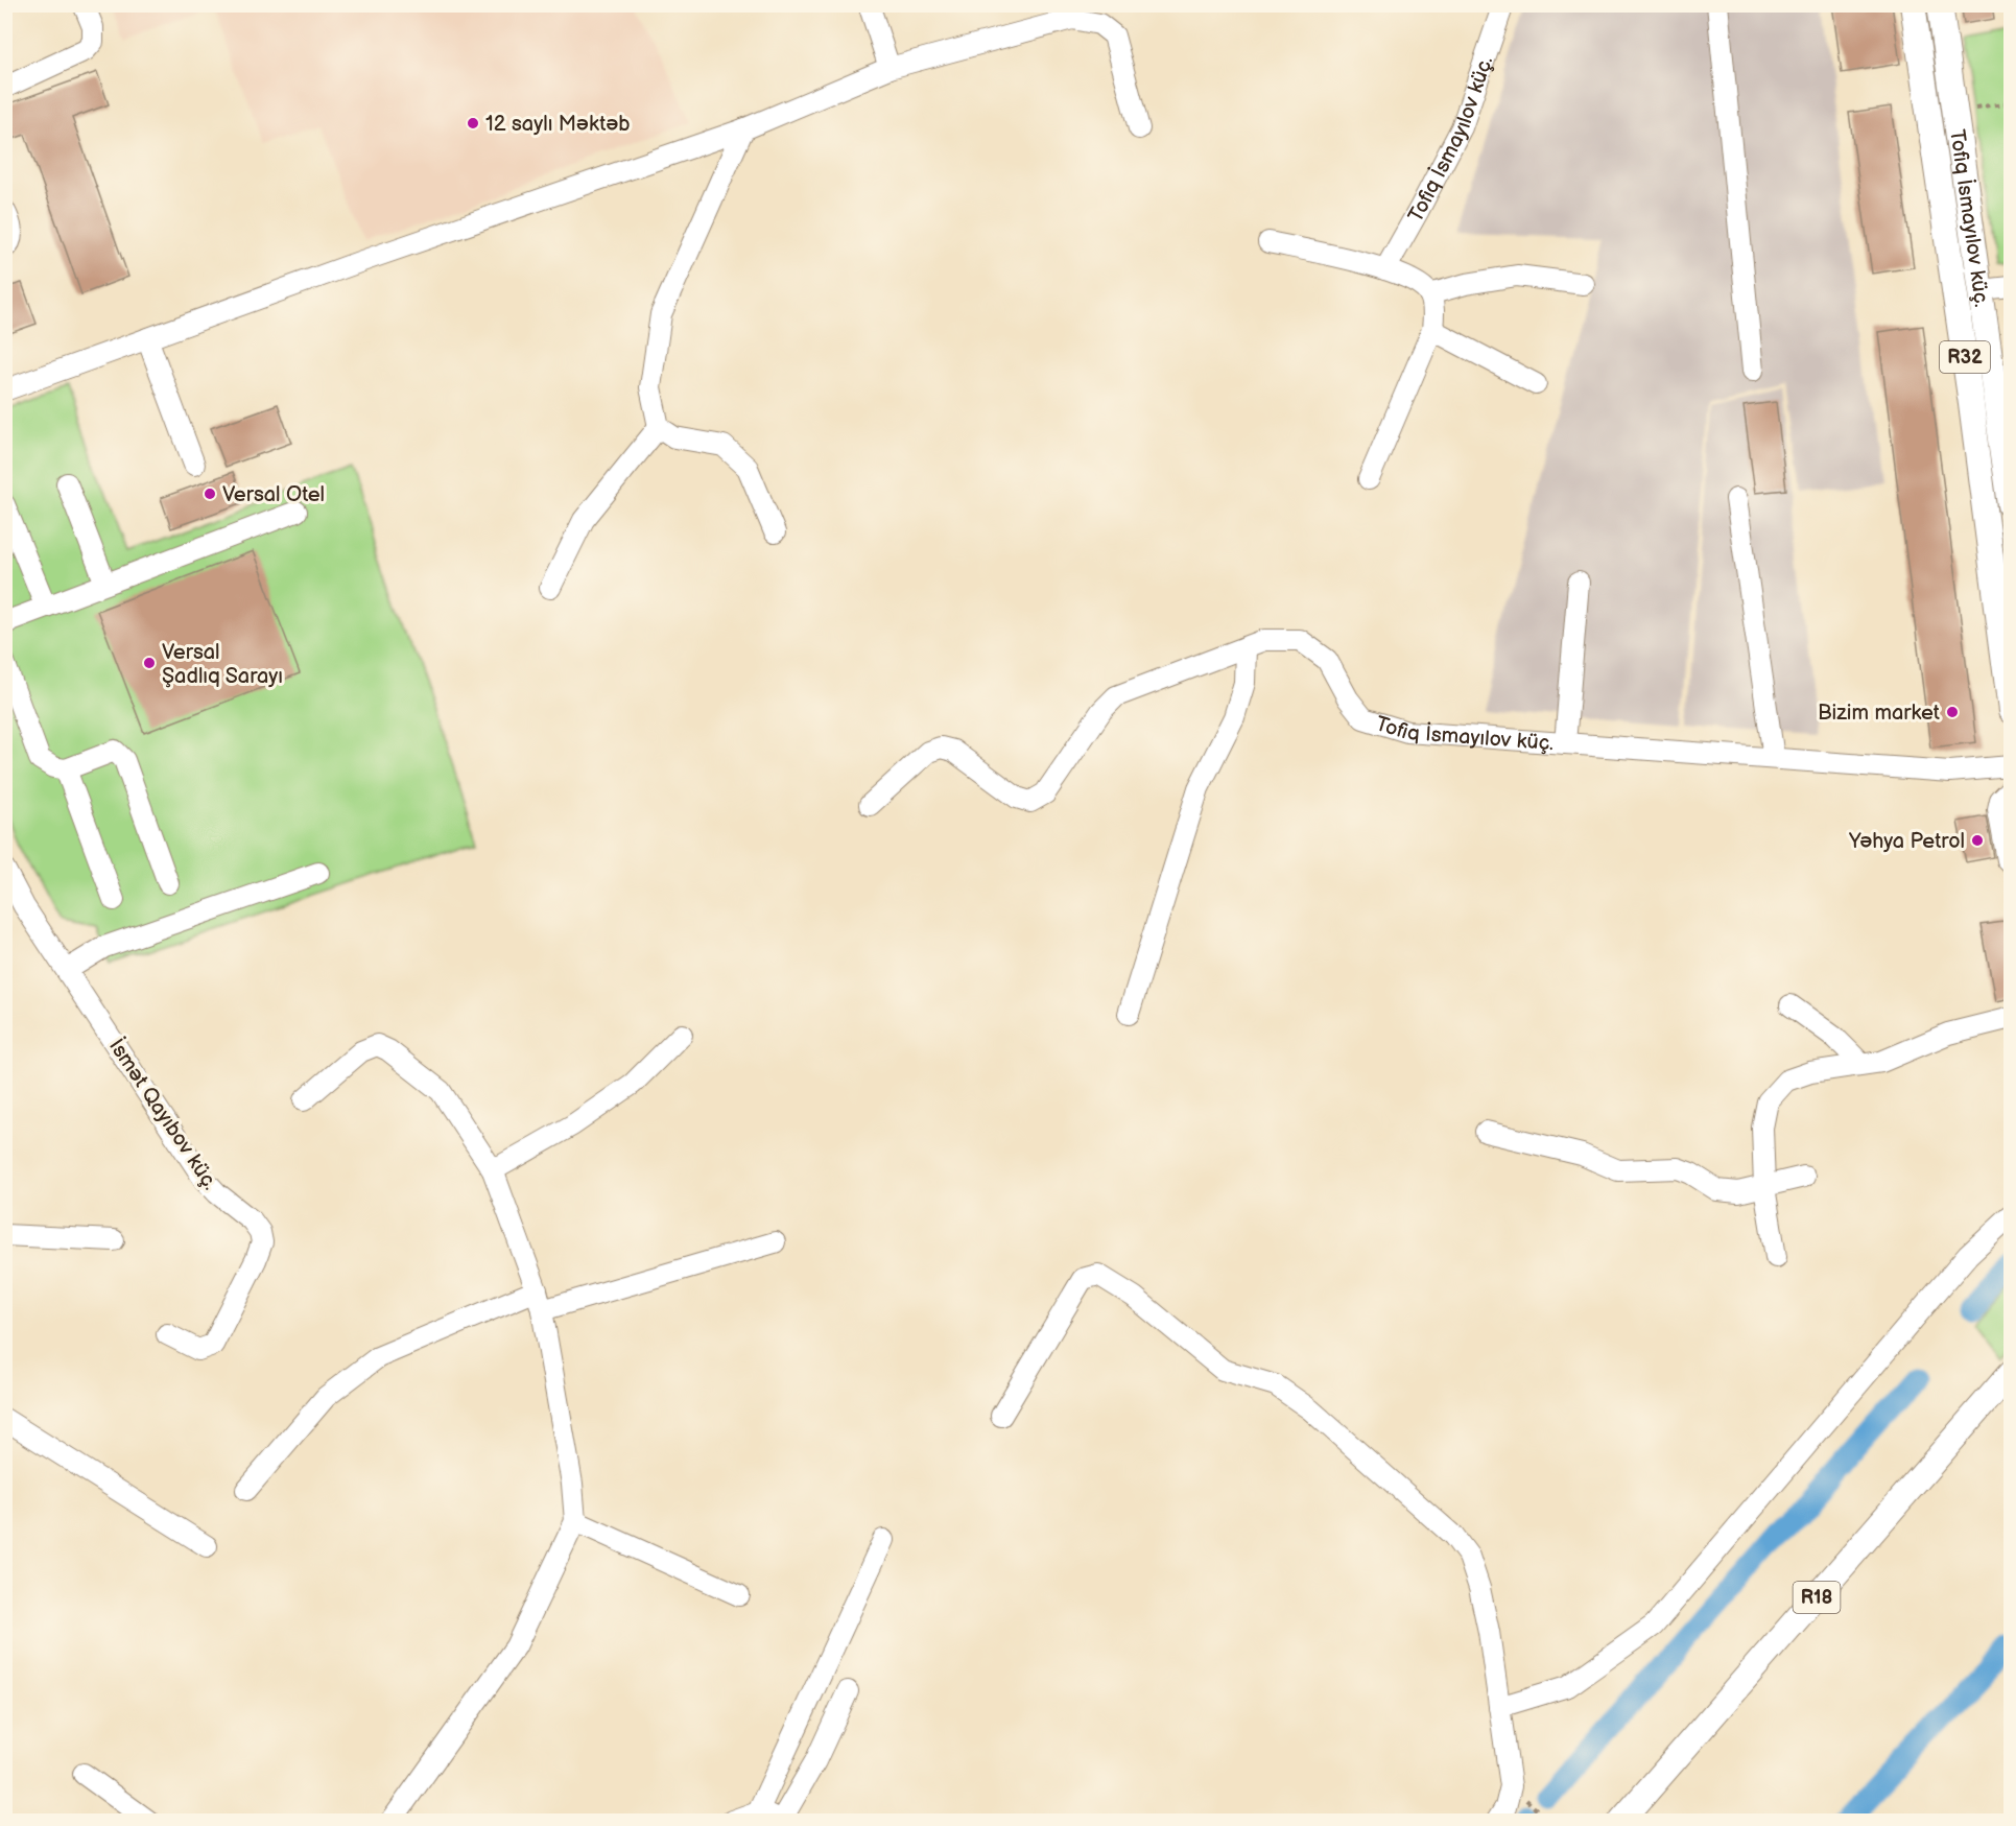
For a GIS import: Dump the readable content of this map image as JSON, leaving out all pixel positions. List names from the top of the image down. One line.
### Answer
{"streets":{"main road":["Tofiq İsmayılov küç.","R32","R18"],"street":["İsmət Qayıbov küç."]},"places":["12 saylı Məktəb","Versal Otel","Versal Şadlıq Sarayı","Bizim market","Yəhya Petrol"]}
